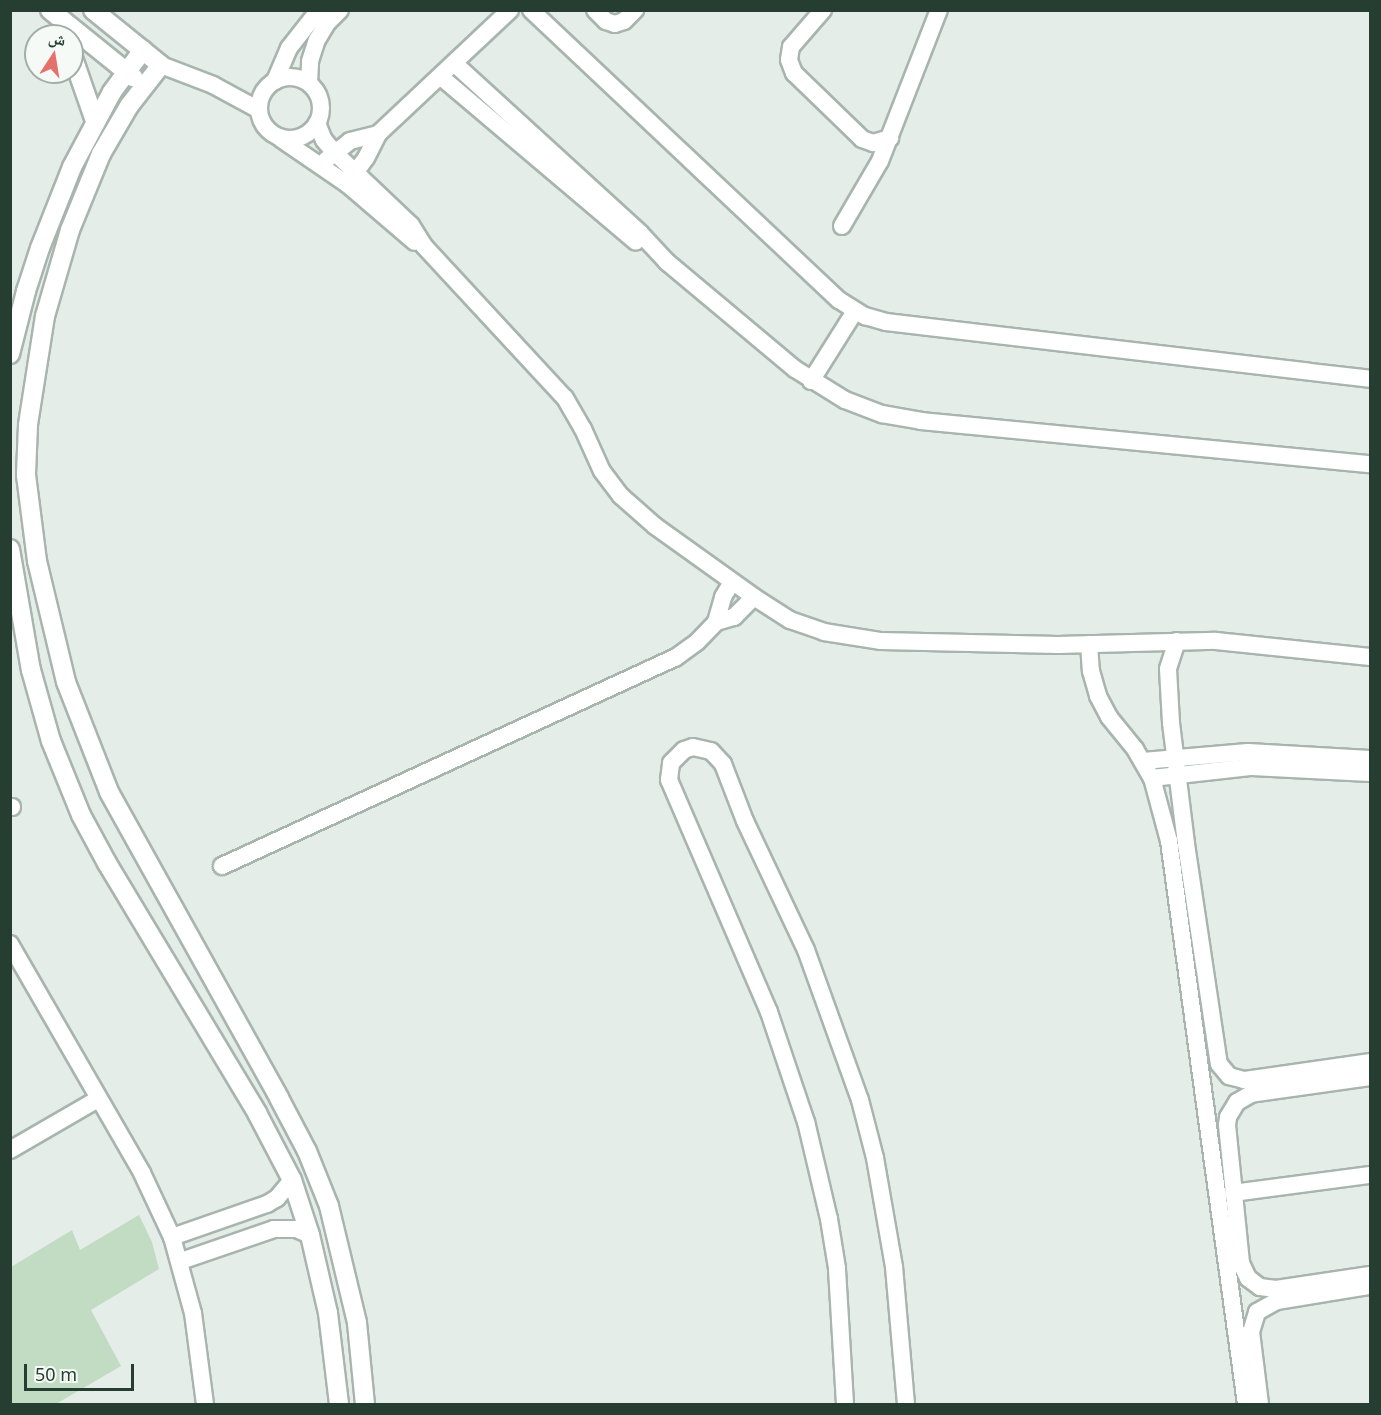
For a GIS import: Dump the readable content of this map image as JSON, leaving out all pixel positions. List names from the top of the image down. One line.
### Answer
{"scale_bar":"50 m","north":"top"}
